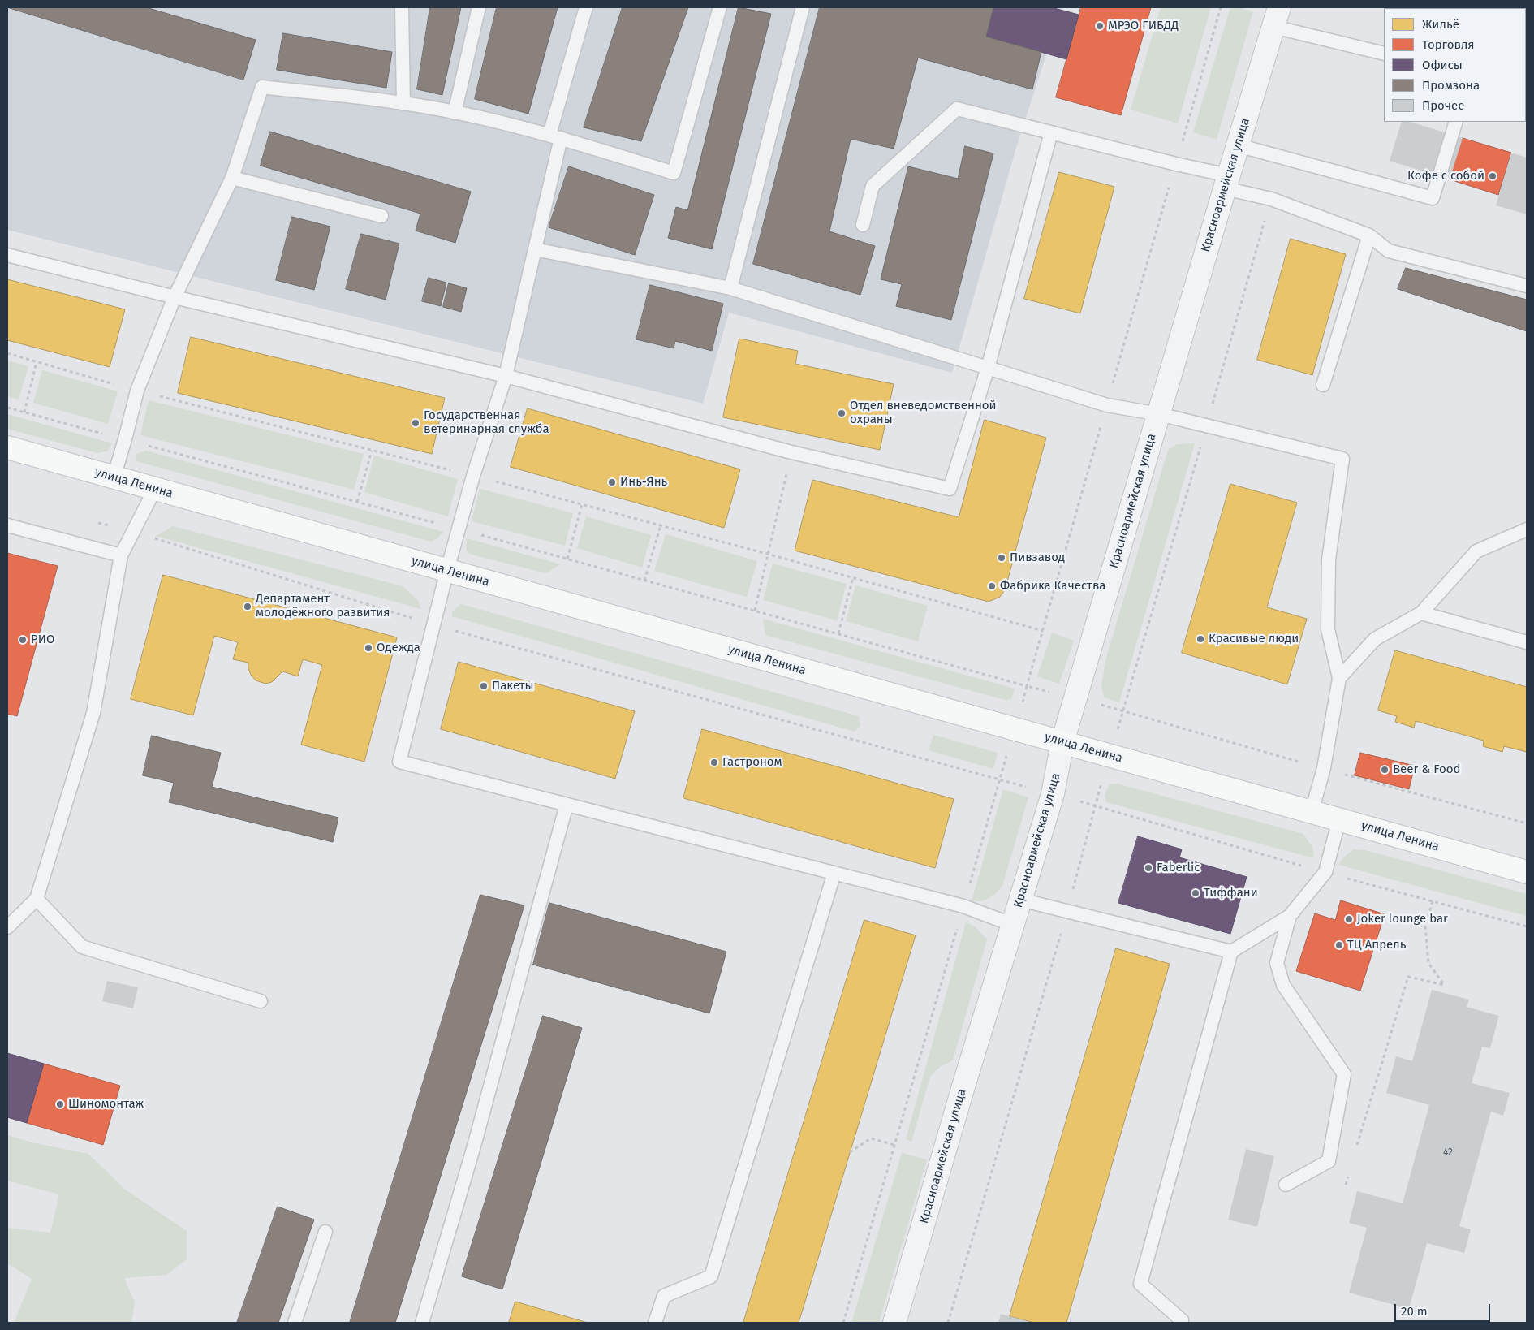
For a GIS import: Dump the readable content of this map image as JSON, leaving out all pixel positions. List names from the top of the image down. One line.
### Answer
{"streets":{"street":["Красноармейская улица","улица Ленина"]},"crossings":[["Красноармейская улица","улица Ленина"]],"places":["МРЭО ГИБДД","Кофе с собой","Отдел вневедомственной охраны","Государственная ветеринарная служба","Инь-Янь","Пивзавод","Фабрика Качества","Департамент молодёжного развития","Красивые люди","РИО","Одежда","Пакеты","Гастроном","Beer & Food","Faberlic","Тиффани","Joker lounge bar","ТЦ Апрель","Шиномонтаж"],"house_numbers":["42"],"legend":["Жильё","Торговля","Офисы","Промзона","Прочее"],"scale_bar":"20 m"}
